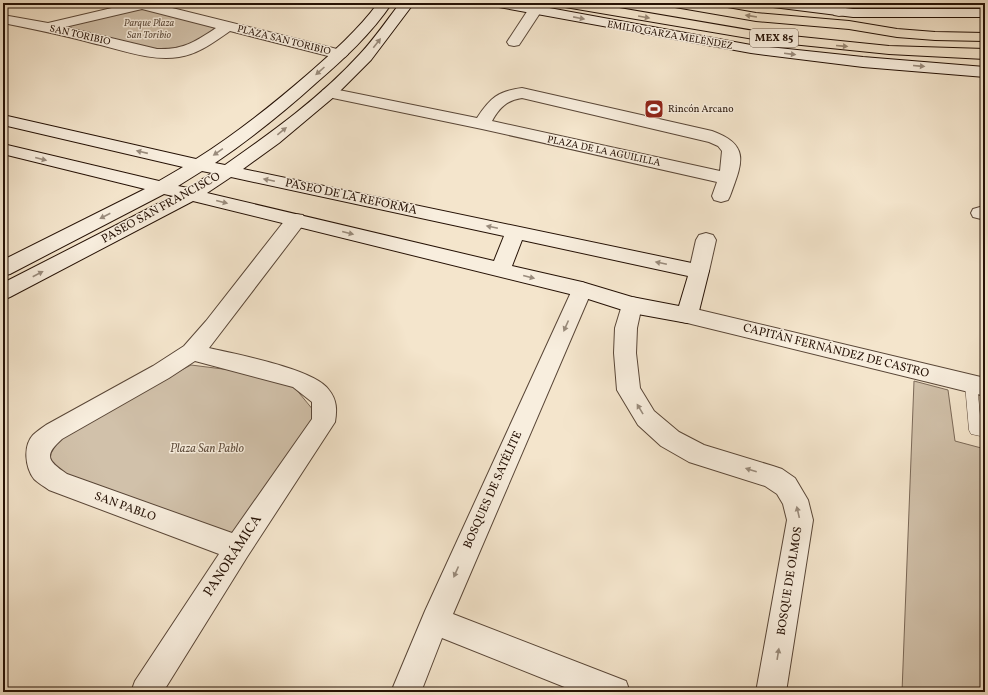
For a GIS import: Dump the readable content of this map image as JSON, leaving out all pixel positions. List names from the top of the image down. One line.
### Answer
{"streets":{"highway":["MEX 85"],"street":["SAN TORIBIO","EMILIO GARZA MELÉNDEZ","PLAZA SAN TORIBIO","PLAZA DE LA AGUILILLA","PASEO DE LA REFORMA","PASEO SAN FRANCISCO","CAPITÁN FERNÁNDEZ DE CASTRO","BOSQUES DE SATÉLITE","SAN PABLO","PANORÁMICA","BOSQUE DE OLMOS"]},"crossings":[["SAN TORIBIO","PLAZA SAN TORIBIO"],["PLAZA SAN TORIBIO","PASEO SAN FRANCISCO"],["PLAZA DE LA AGUILILLA","PASEO SAN FRANCISCO"],["PASEO DE LA REFORMA","PASEO SAN FRANCISCO"],["SAN PABLO","PANORÁMICA"]],"one_way":["BOSQUES DE SATÉLITE","BOSQUE DE OLMOS"],"parks":["Parque Plaza San Toribio","Plaza San Pablo"],"places":{"sports":["Rincón Arcano"]}}
